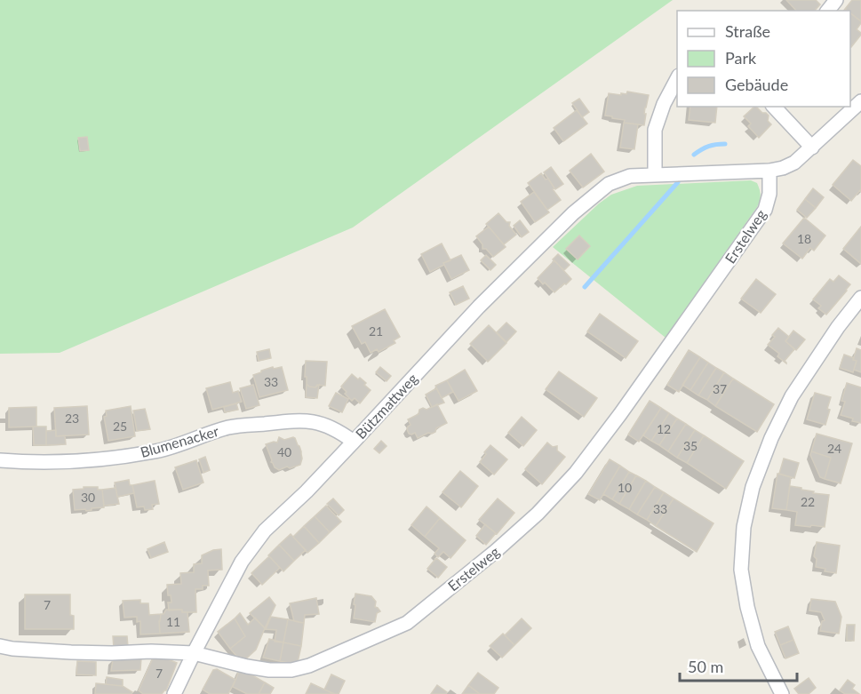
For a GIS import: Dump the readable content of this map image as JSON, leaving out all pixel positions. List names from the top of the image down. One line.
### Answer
{"streets":{"street":["Erstelweg","Bützmattweg","Blumenacker"]},"crossings":[["Erstelweg","Bützmattweg"],["Bützmattweg","Blumenacker"]],"house_numbers":["18","21","33","37","23","25","12","35","24","40","10","30","22","33","7","11","7"],"legend":["Straße","Park","Gebäude"],"scale_bar":"50 m"}
